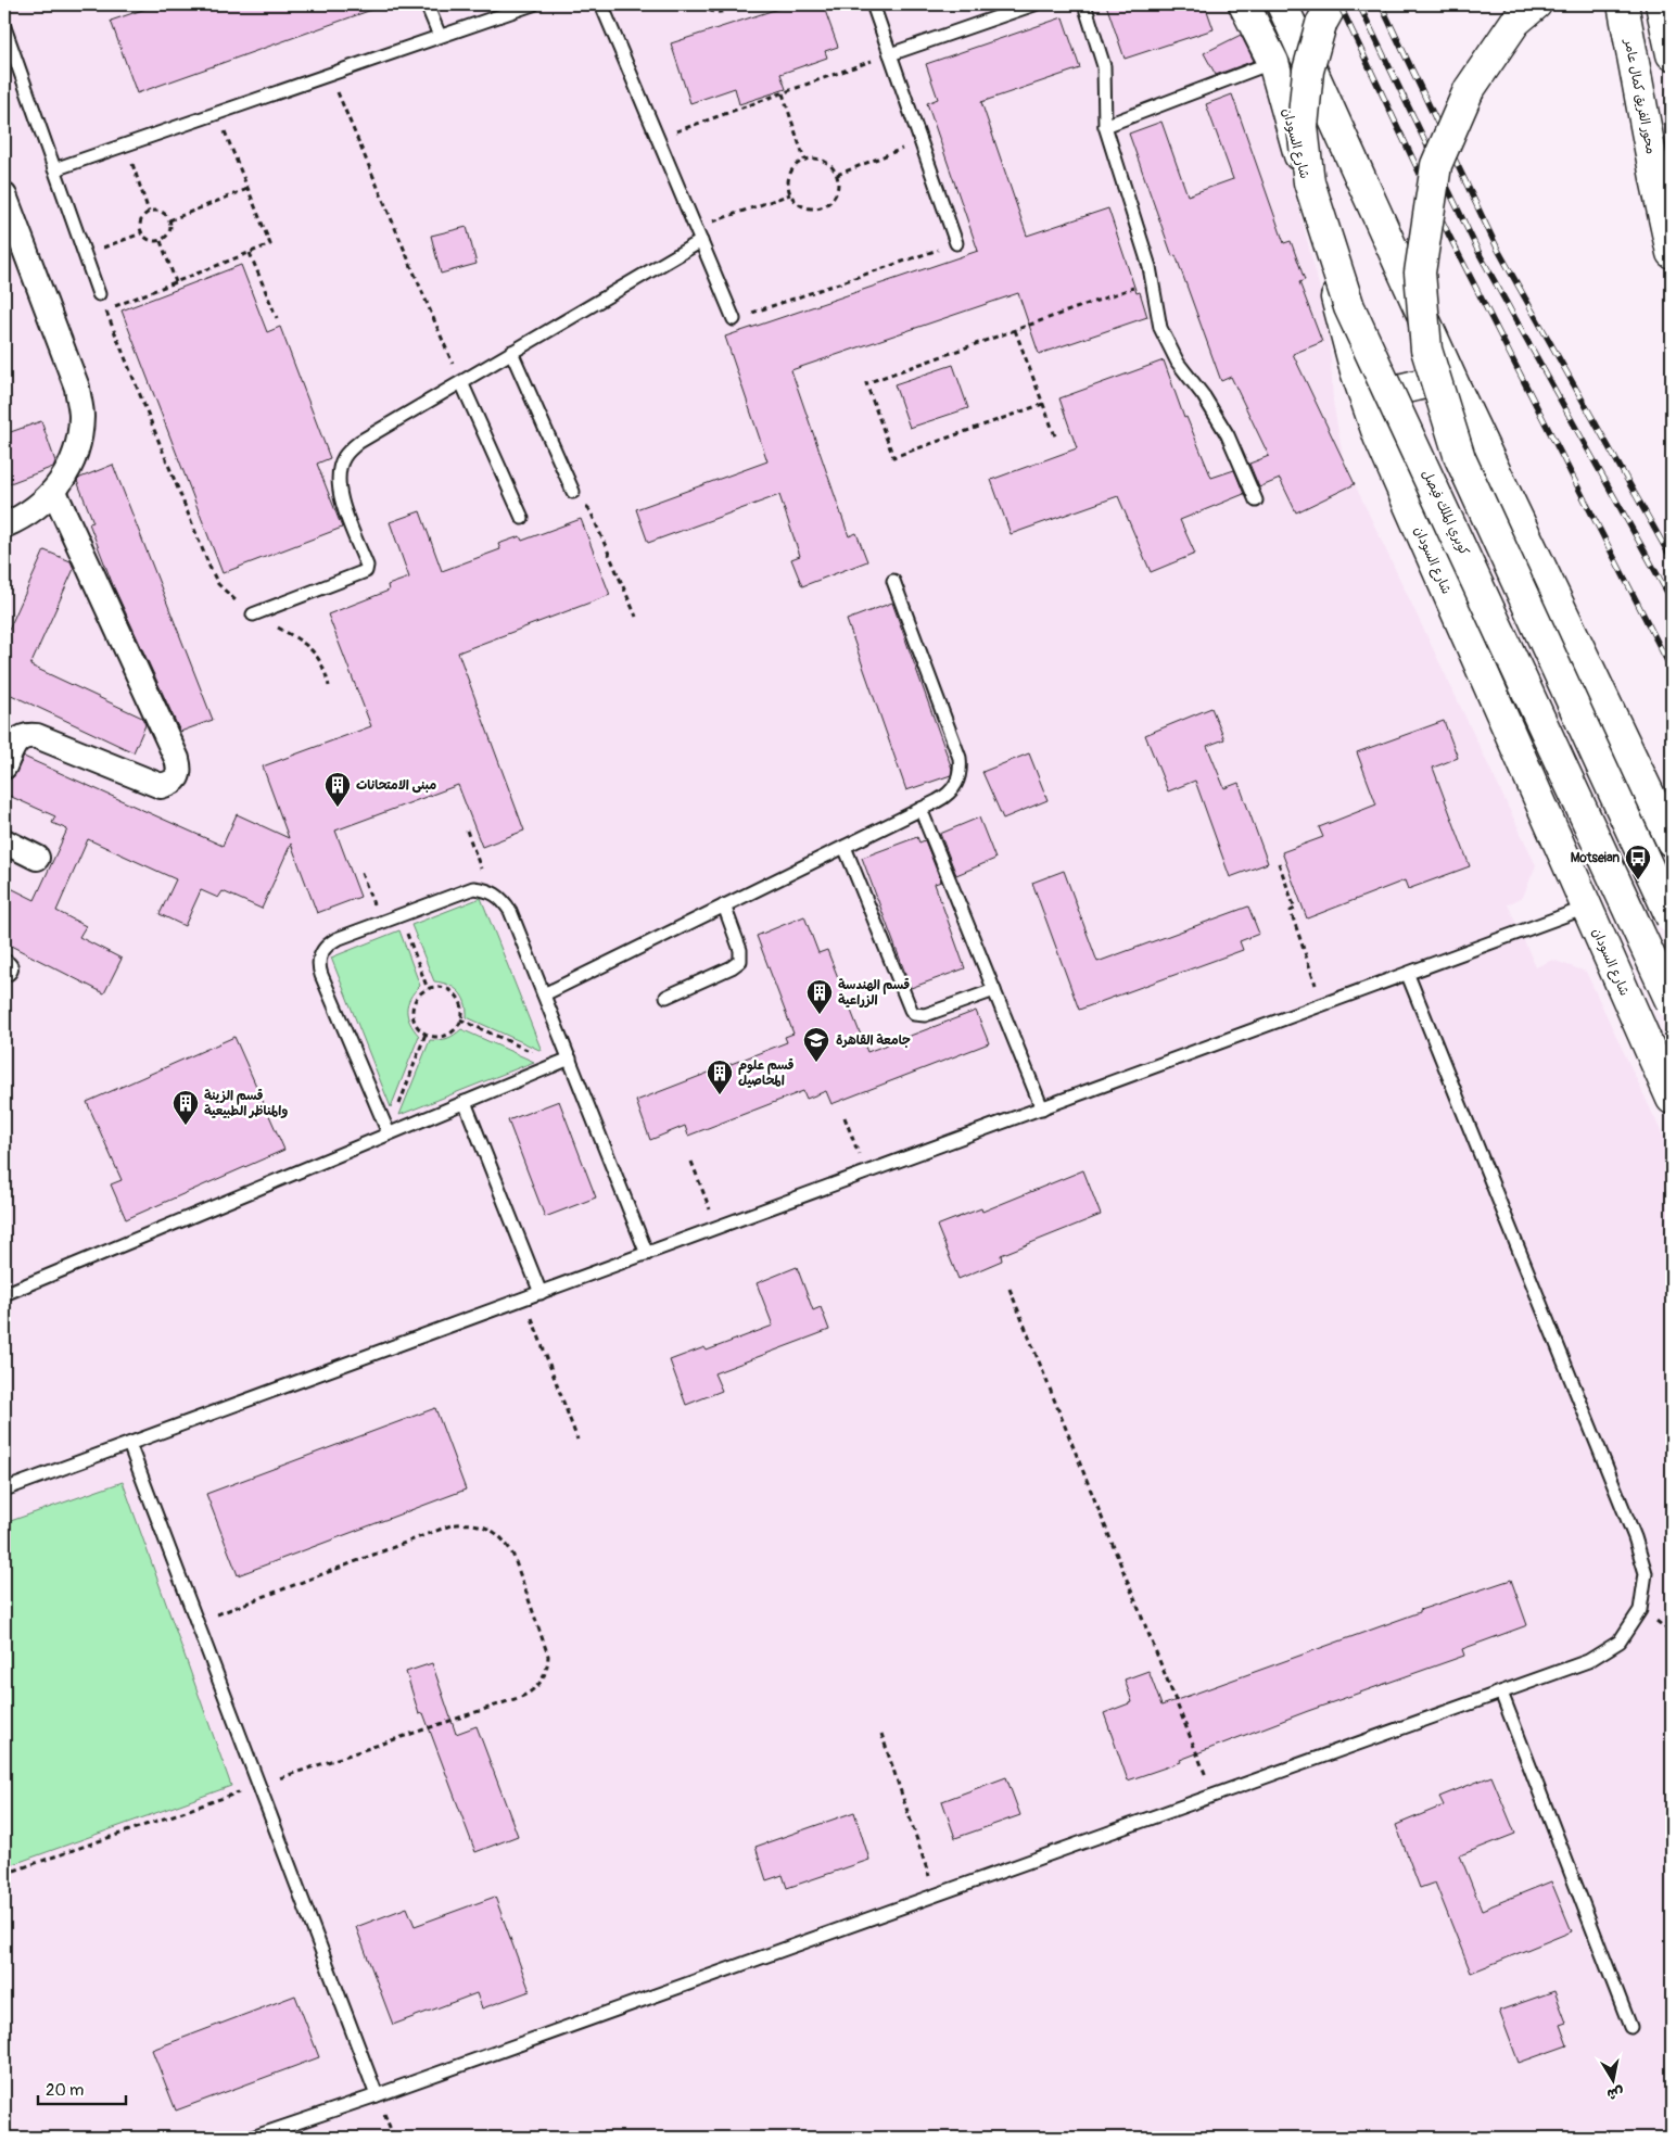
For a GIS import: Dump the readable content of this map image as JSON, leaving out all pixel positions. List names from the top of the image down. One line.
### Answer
{"streets":{"main road":["محور الفريق كمال عامر","شارع السودان","كوبري الملك فيصل"]},"places":{"building":["مبنى الامتحانات","قسم الهندسة الزراعية","قسم علوم المحاصيل","قسم الزينة والمناظر الطبيعية"],"bus stop":["Motseian"],"school or university":["جامعة القاهرة"]},"scale_bar":"20 m","north":"bottom"}
